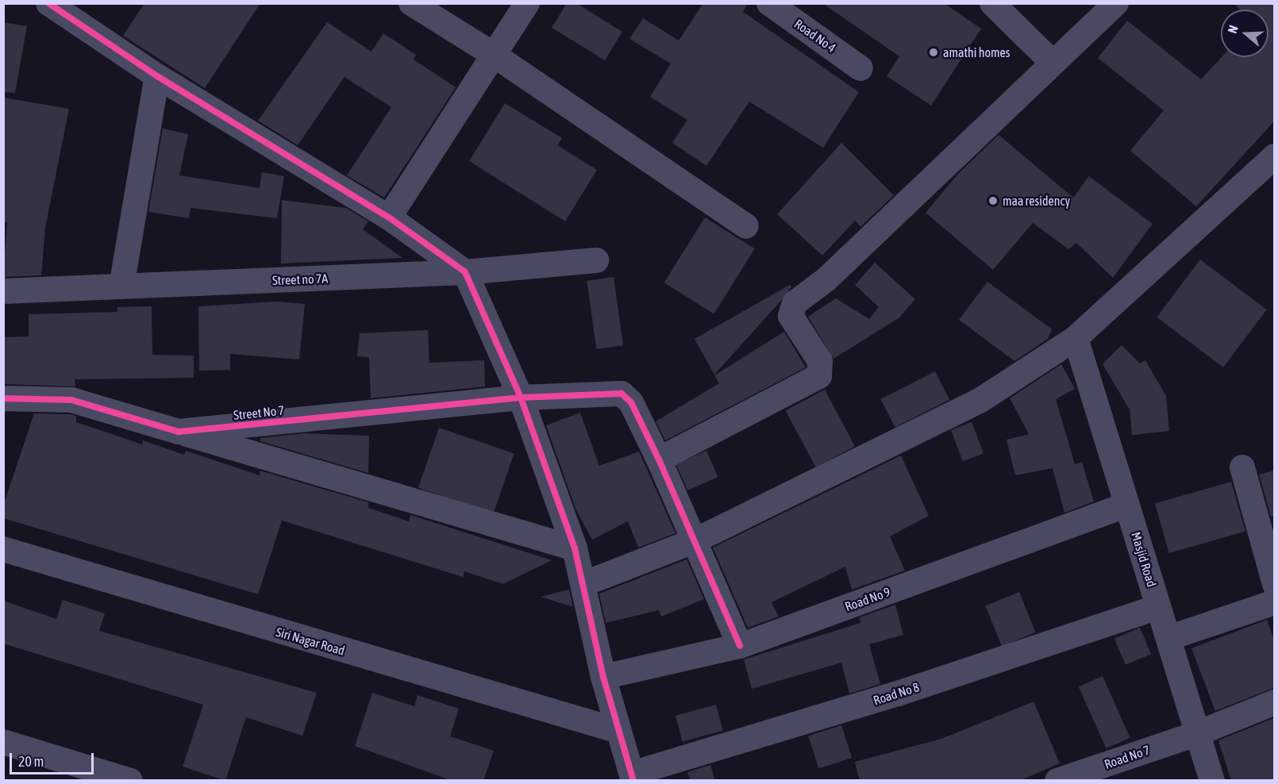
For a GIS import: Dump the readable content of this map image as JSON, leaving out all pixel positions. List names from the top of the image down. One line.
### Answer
{"streets":{"street":["Road No 4","Street no 7A","Street No 7","Masjid Road","Road No 9","Siri Nagar Road","Road No 8","Road No 7"]},"crossings":[["Street No 7","Road No 9"],["Masjid Road","Road No 9"],["Masjid Road","Road No 8"],["Masjid Road","Road No 7"]],"places":["amathi homes","maa residency"],"scale_bar":"20 m","north":"left"}
